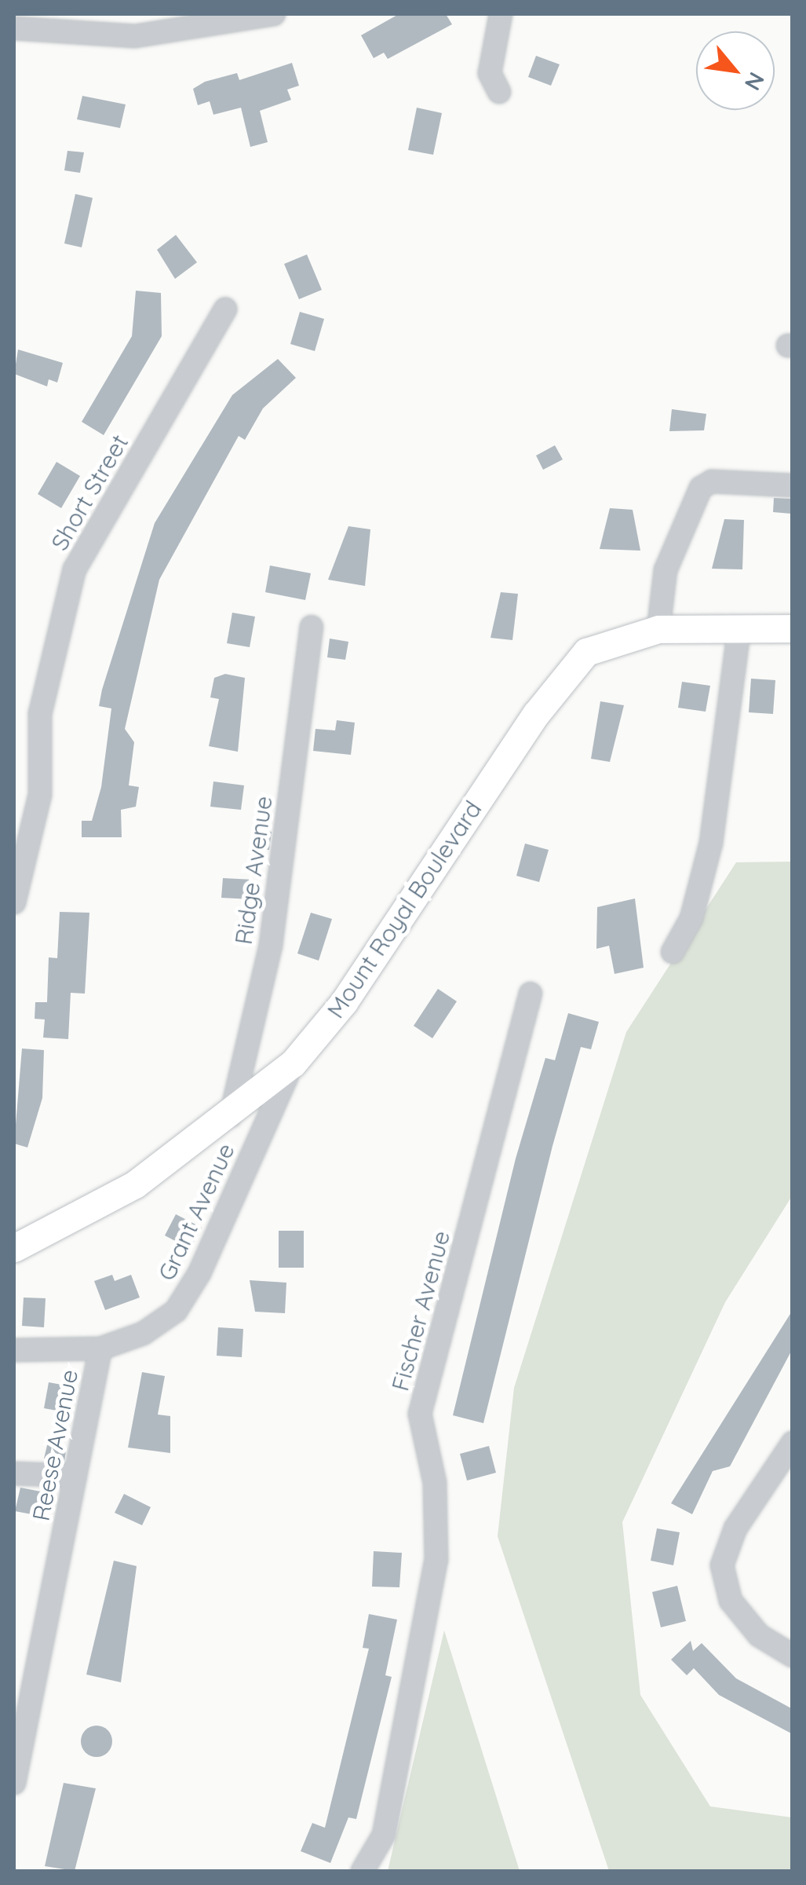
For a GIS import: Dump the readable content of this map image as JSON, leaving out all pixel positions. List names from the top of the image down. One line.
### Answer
{"streets":{"main road":["Mount Royal Boulevard"],"street":["Short Street","Ridge Avenue","Grant Avenue","Fischer Avenue","Reese Avenue"]},"crossings":[["Ridge Avenue","Mount Royal Boulevard"],["Mount Royal Boulevard","Grant Avenue"],["Grant Avenue","Reese Avenue"]],"north":"bottom right"}
